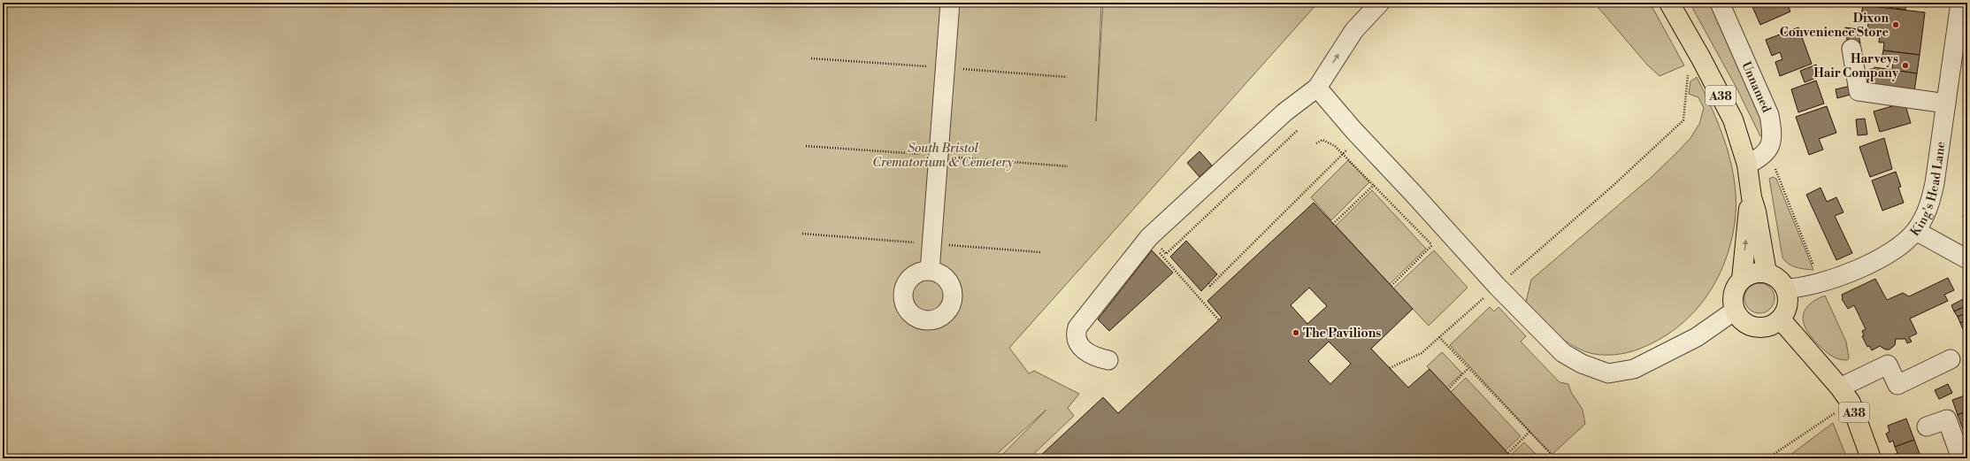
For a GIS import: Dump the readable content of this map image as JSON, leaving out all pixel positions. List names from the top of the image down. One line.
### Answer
{"streets":{"highway":["A38"],"street":["Unnamed","King's Head Lane"]},"crossings":[["A38","King's Head Lane"]],"parks":["South Bristol Crematorium & Cemetery"],"places":["Dixon Convenience Store","Harveys Hair Company","The Pavilions"]}
